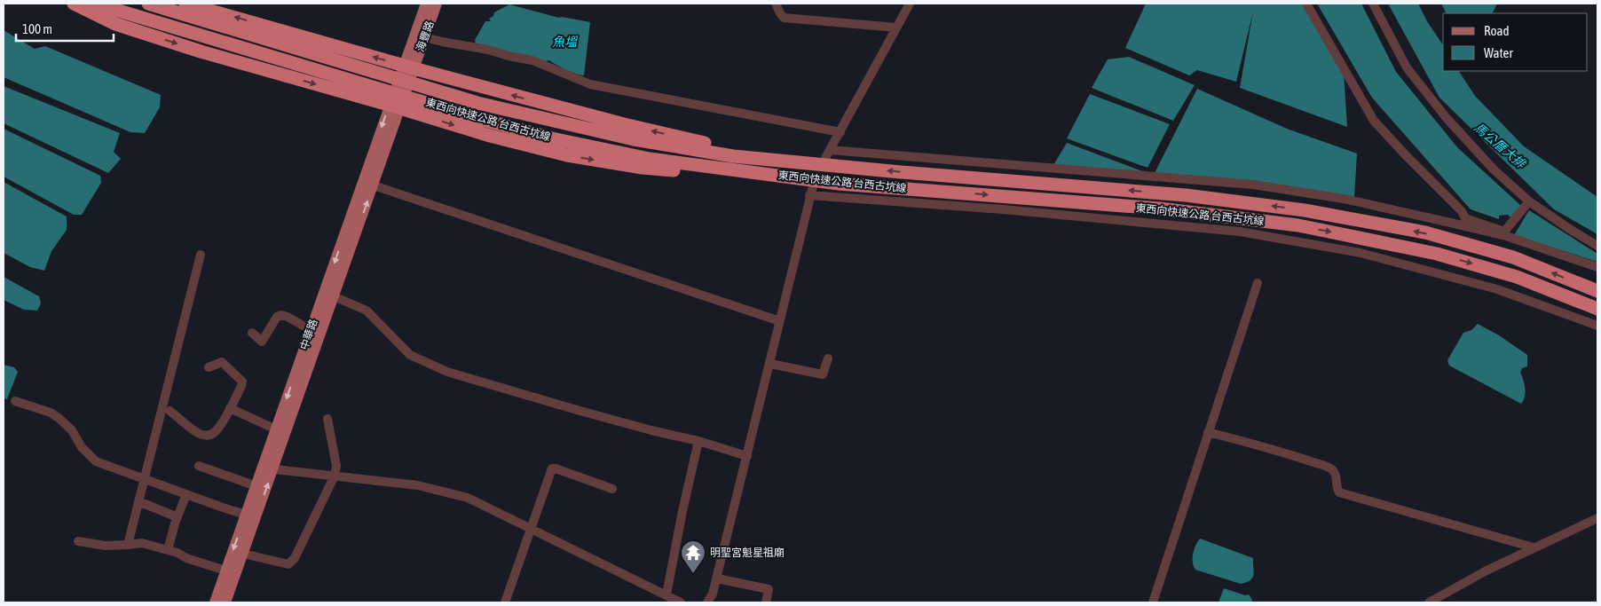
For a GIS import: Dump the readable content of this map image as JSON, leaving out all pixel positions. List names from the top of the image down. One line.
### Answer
{"streets":{"highway":["東西向快速公路 台西古坑線"],"main road":["海豐路","中華路"]},"crossings":[["海豐路","中華路"]],"water":["魚塭","馬公厝大排"],"places":{"temple":["明聖宮魁星祖廟"]},"legend":["Road","Water"],"scale_bar":"100 m"}
